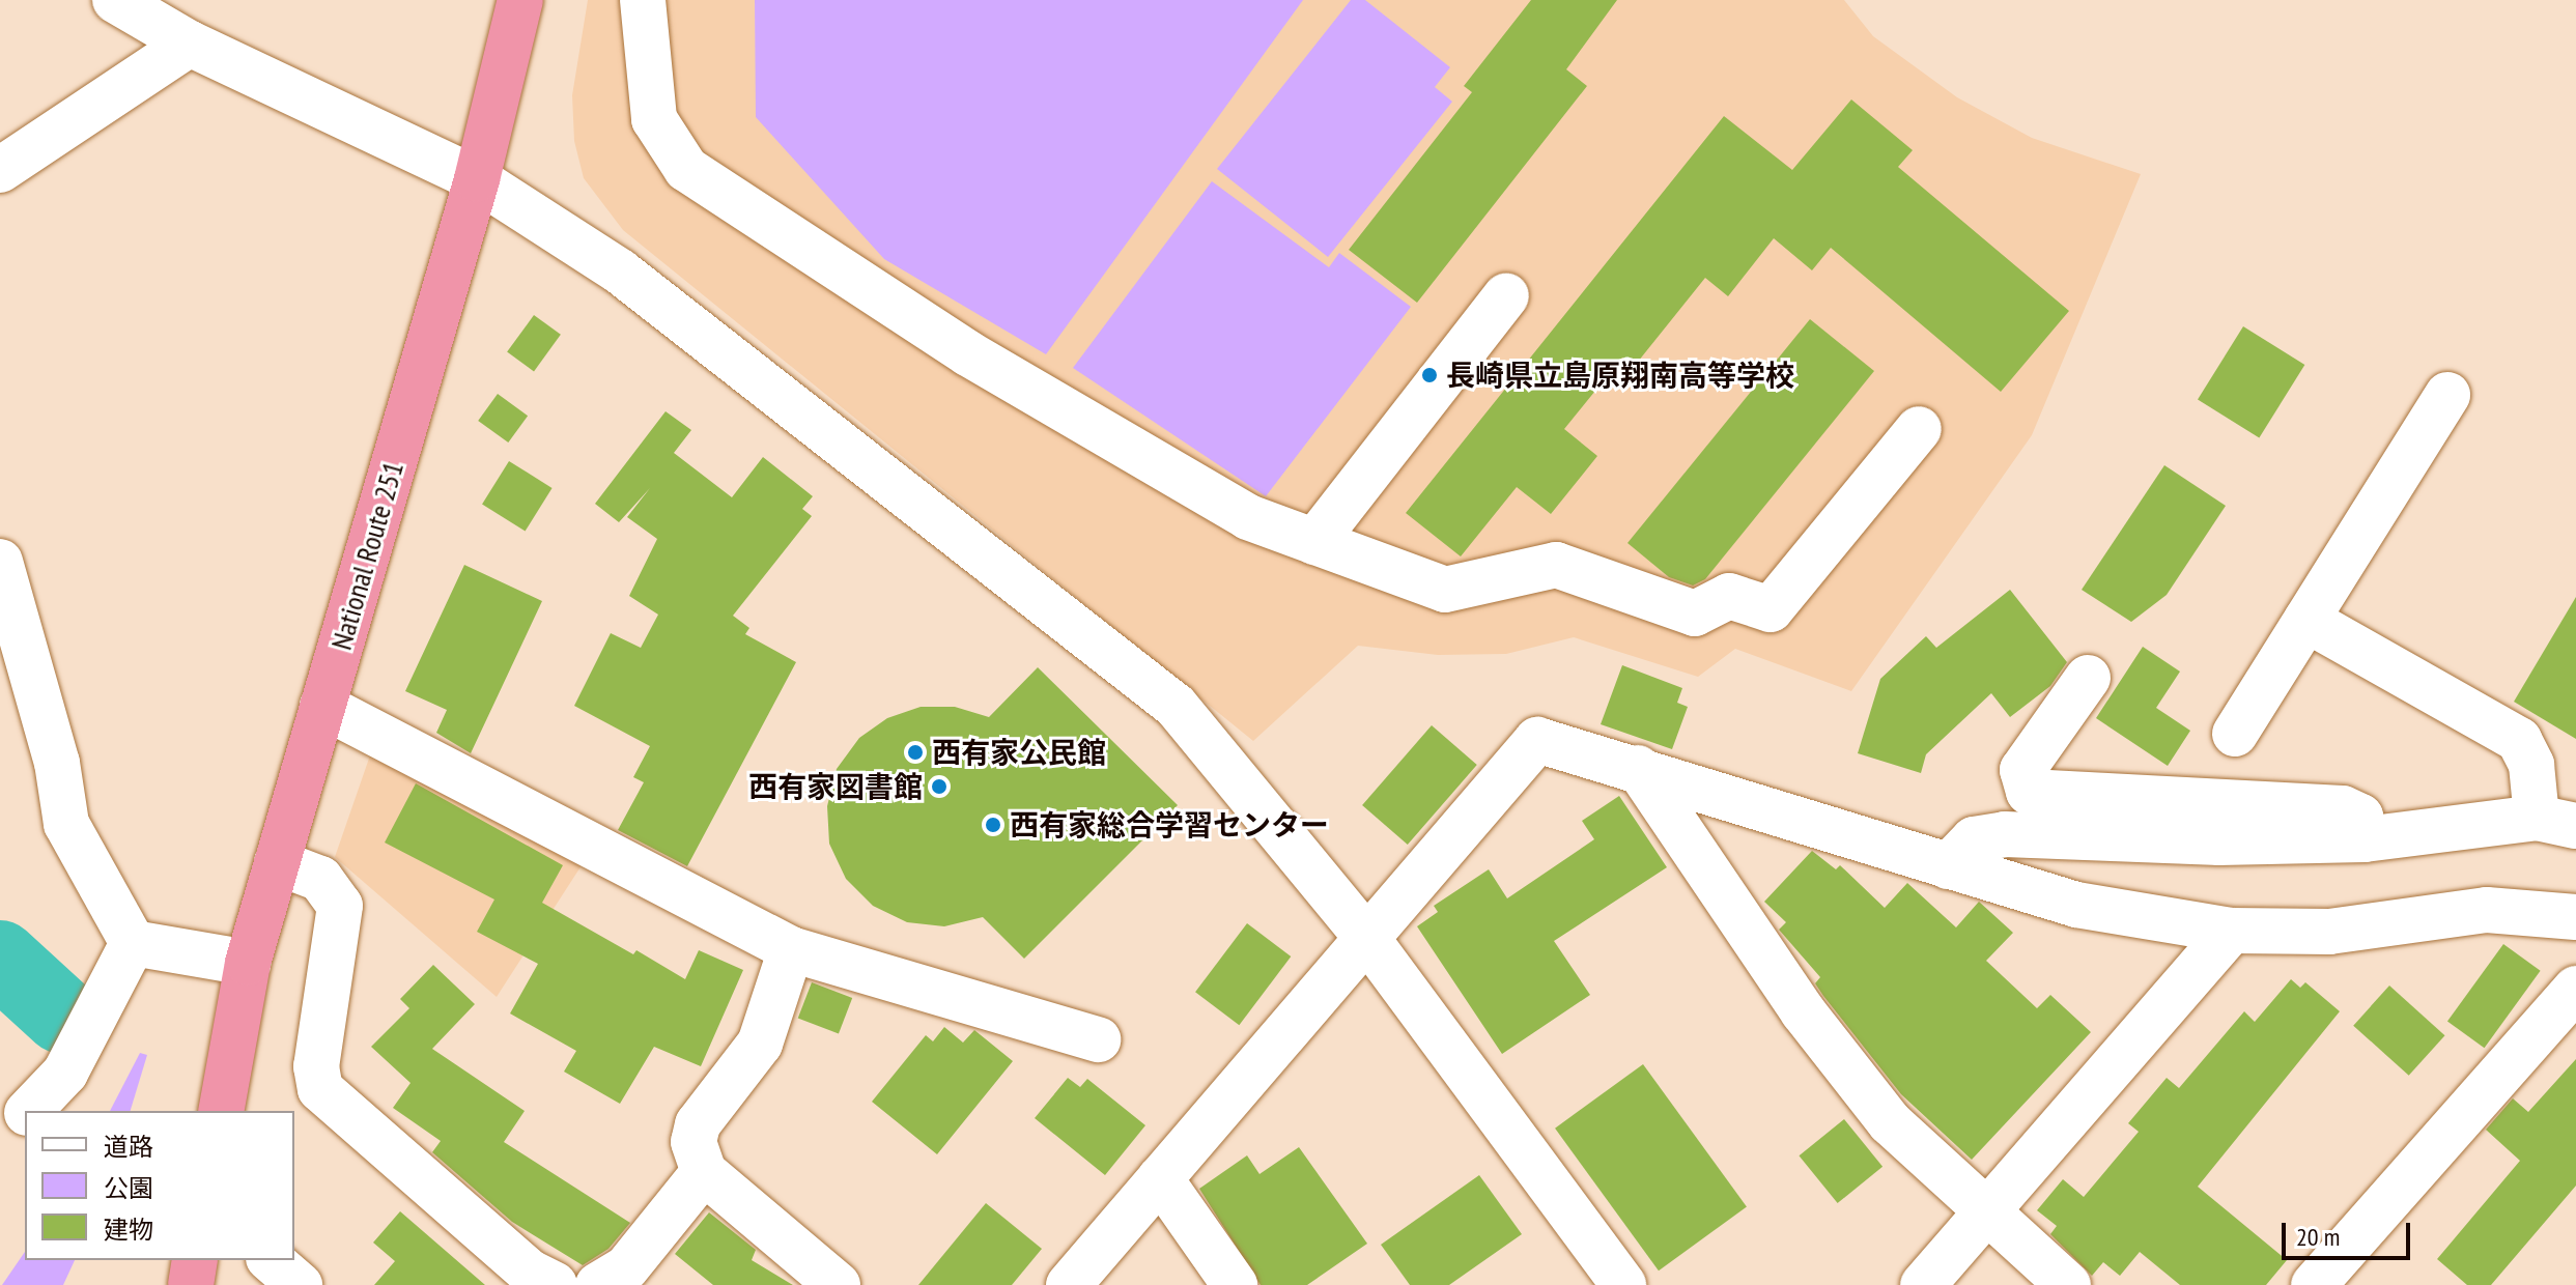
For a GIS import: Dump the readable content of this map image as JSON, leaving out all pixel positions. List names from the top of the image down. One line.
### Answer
{"streets":{"highway":["National Route 251"]},"places":["長崎県立島原翔南高等学校","西有家公民館","西有家図書館","西有家総合学習センター"],"legend":["道路","公園","建物"],"scale_bar":"20 m"}
